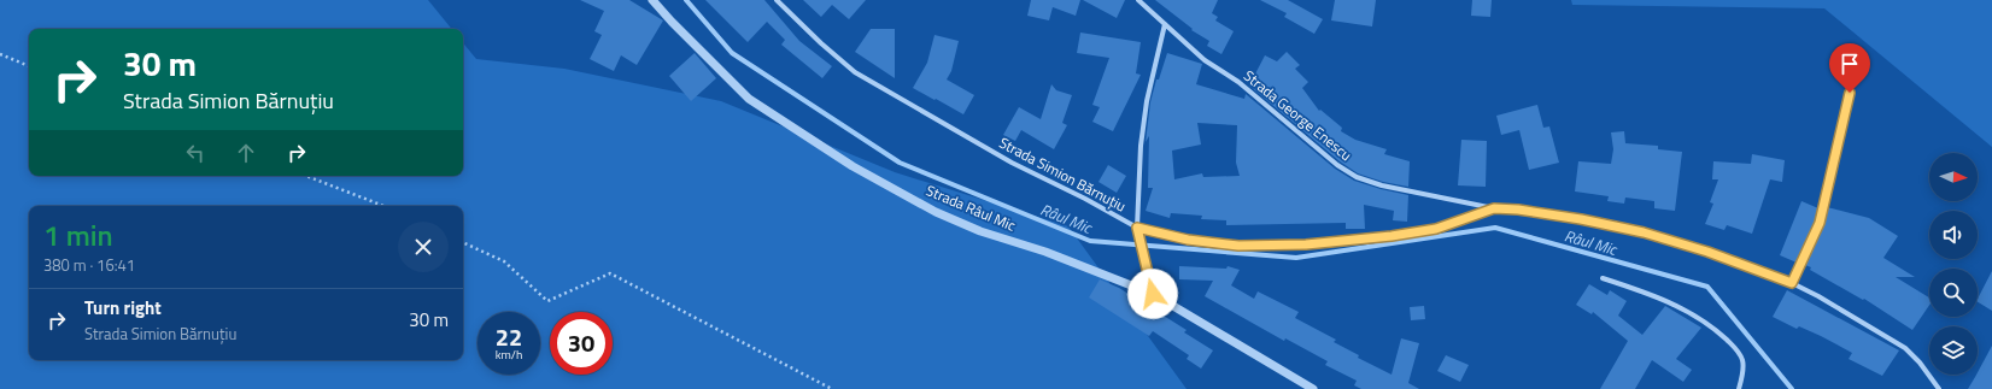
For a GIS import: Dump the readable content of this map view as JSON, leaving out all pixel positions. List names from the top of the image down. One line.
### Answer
{"streets":{"street":["Strada George Enescu","Strada Simion Bărnuțiu","Strada Râul Mic"]},"crossings":[["Strada George Enescu","Strada Simion Bărnuțiu"]],"water":["Râul Mic"],"north":"right","page":{"turn":["30 m","Strada Simion Bărnuțiu"],"heading":["1 min","380 m · 16:41"],"list":[{"name":"Turn right","note":"Strada Simion Bărnuțiu","value":"30 m"}],"speed":"22 km/h","limit":"30"}}
